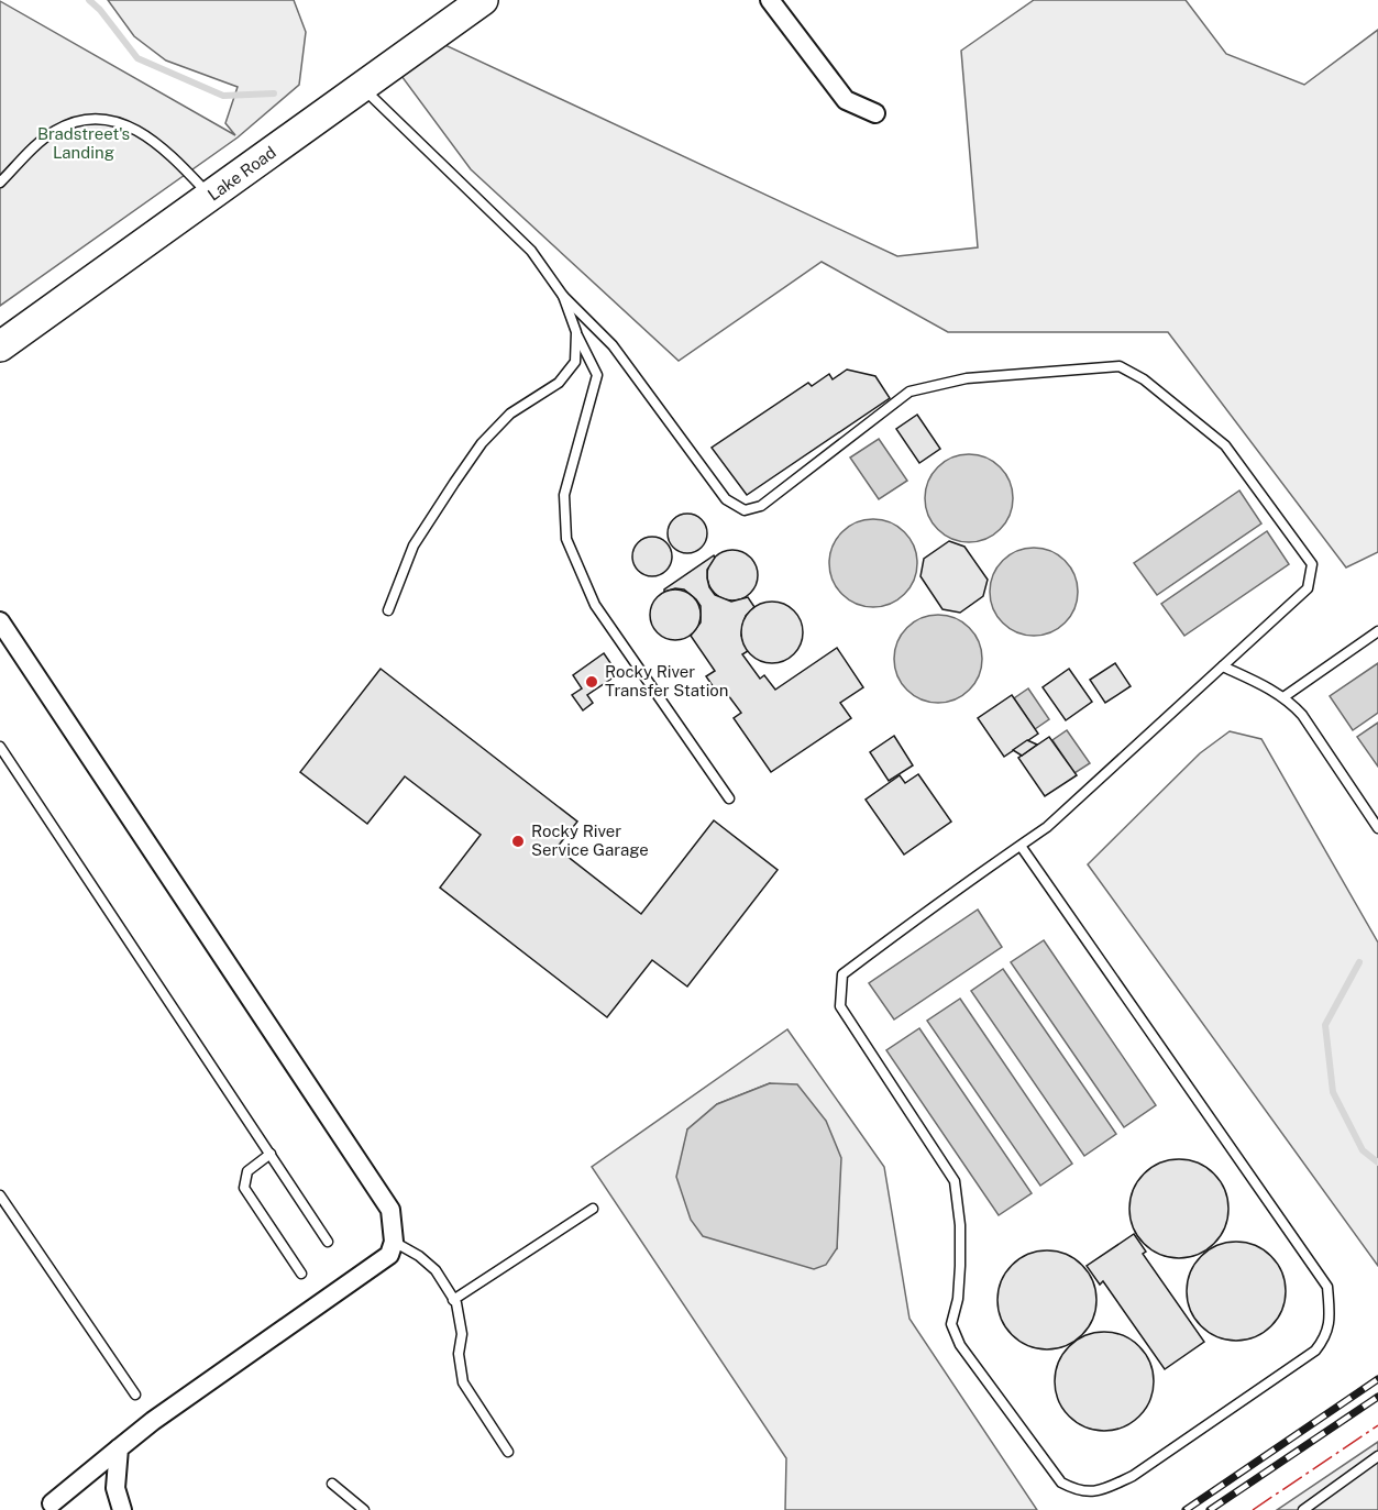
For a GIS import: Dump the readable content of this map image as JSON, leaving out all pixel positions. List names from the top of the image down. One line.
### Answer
{"streets":{"main road":["Lake Road"]},"parks":["Bradstreet's Landing"],"places":["Rocky River Transfer Station","Rocky River Service Garage"]}
